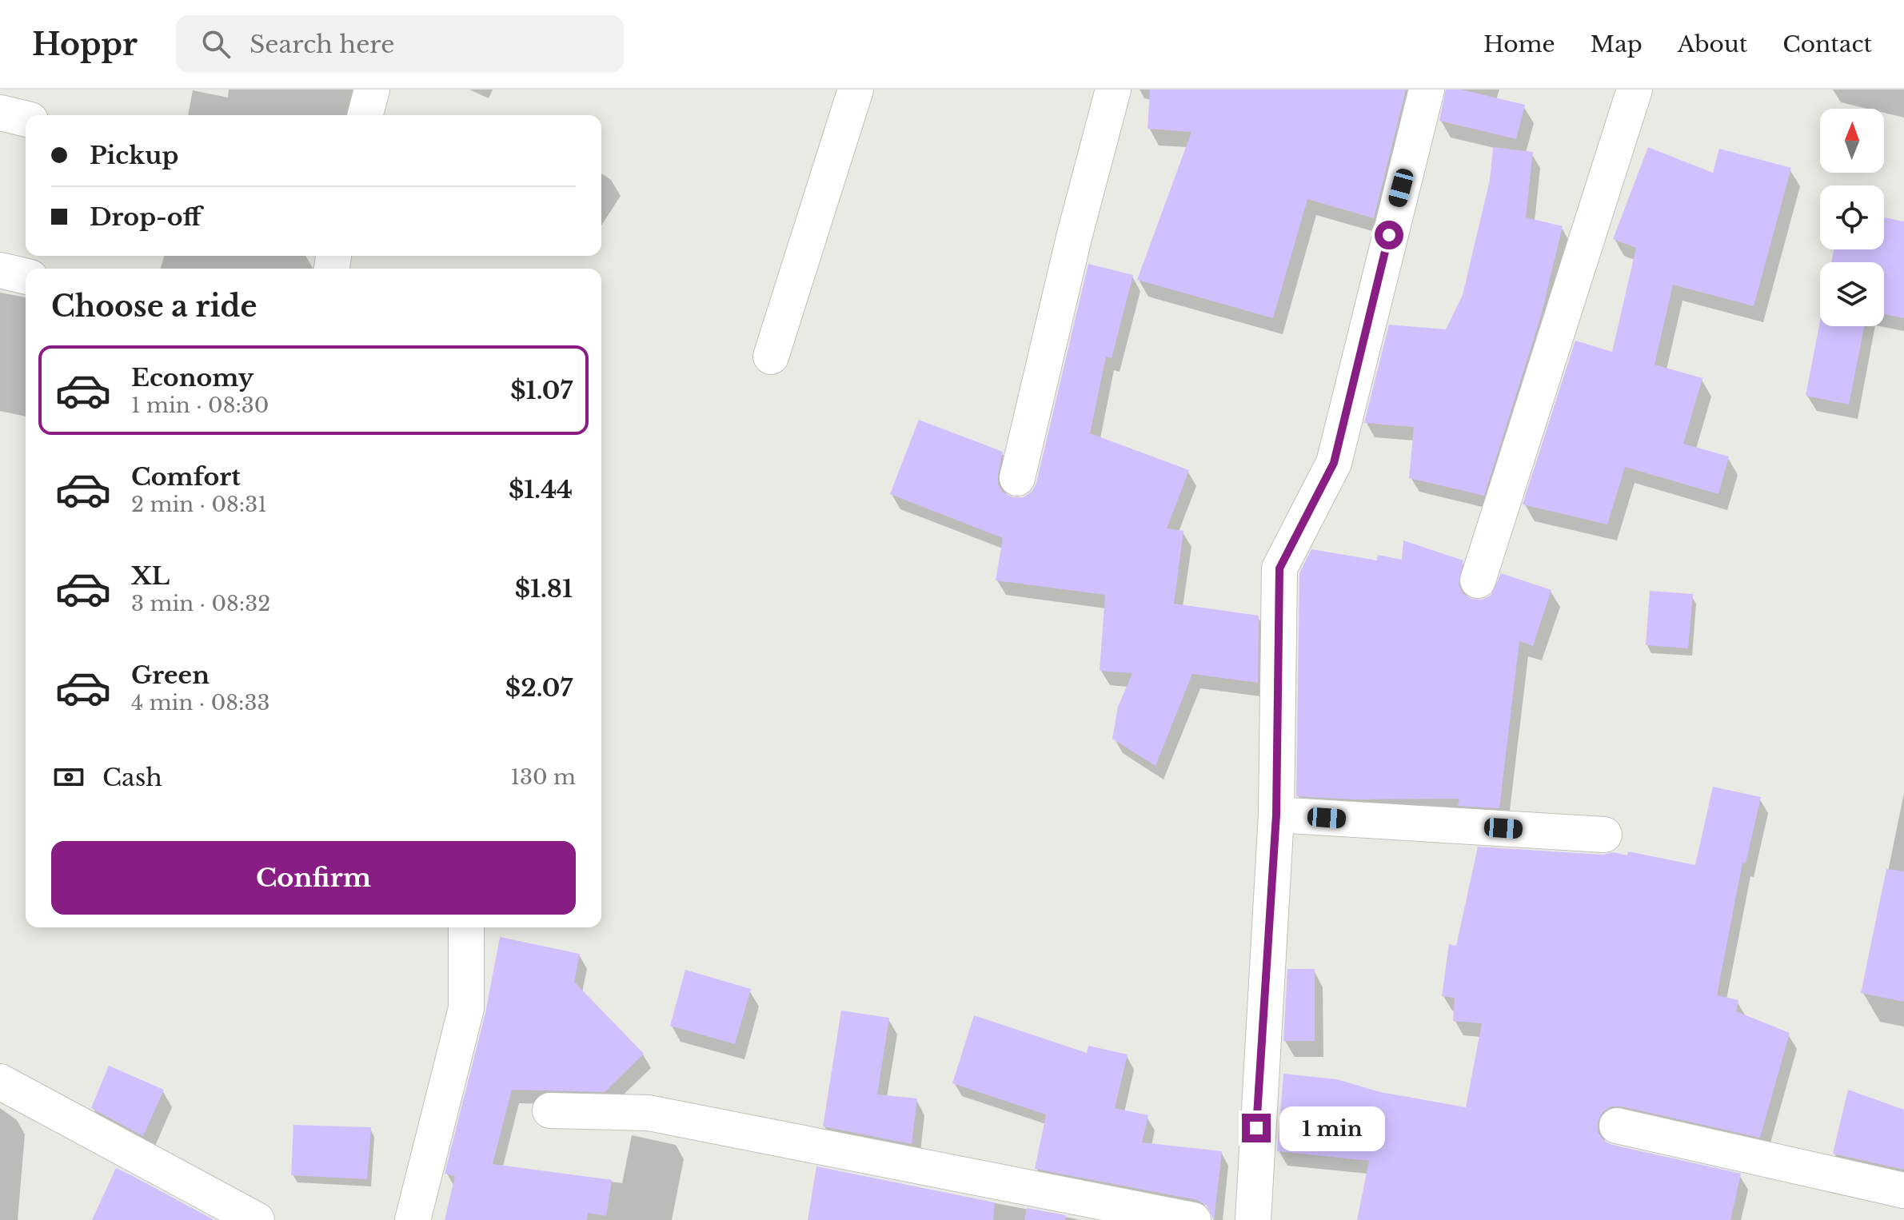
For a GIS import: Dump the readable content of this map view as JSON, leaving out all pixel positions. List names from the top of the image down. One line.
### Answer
{"north":"top","page":{"header":"Hoppr","search":"Search here","nav":["Home","Map","About","Contact"],"banner":["Pickup","Drop-off"],"heading":"Choose a ride","list":[{"name":"Economy","note":"1 min · 08:30","value":"$1.07"},{"name":"Comfort","note":"2 min · 08:31","value":"$1.44"},{"name":"XL","note":"3 min · 08:32","value":"$1.81"},{"name":"Green","note":"4 min · 08:33","value":"$2.07"}],"pay":["Cash","130 m"],"buttons":"Confirm","bubble":"1 min"}}
